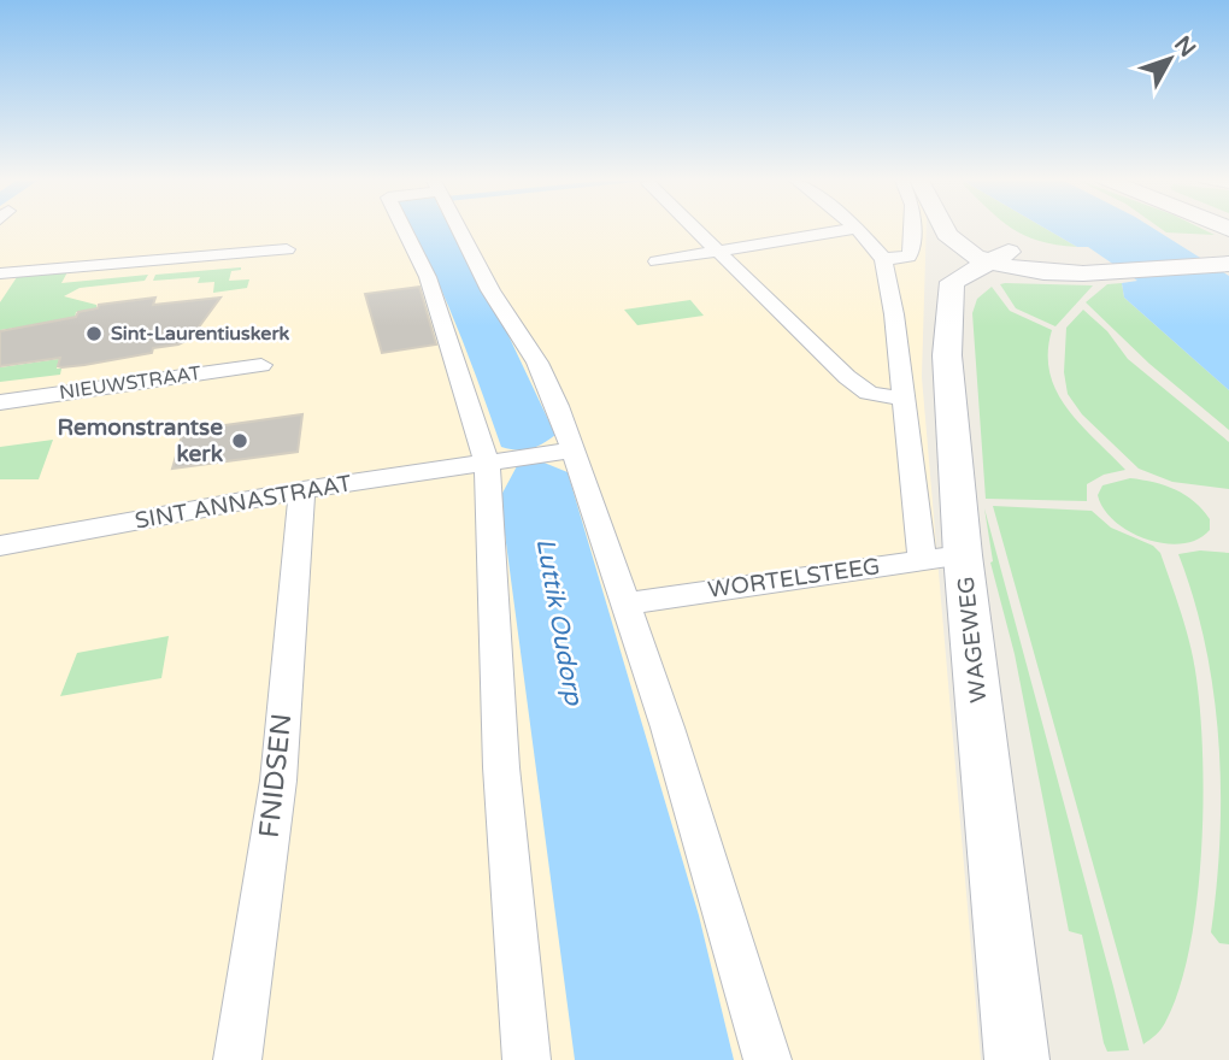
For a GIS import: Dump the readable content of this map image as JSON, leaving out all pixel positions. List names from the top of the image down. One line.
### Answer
{"streets":{"street":["NIEUWSTRAAT","SINT ANNASTRAAT","WORTELSTEEG","WAGEWEG","FNIDSEN"]},"crossings":[["SINT ANNASTRAAT","FNIDSEN"],["WORTELSTEEG","WAGEWEG"]],"water":["Luttik Oudorp"],"places":["Sint-Laurentiuskerk","Remonstrantse kerk"],"north":"top right"}
